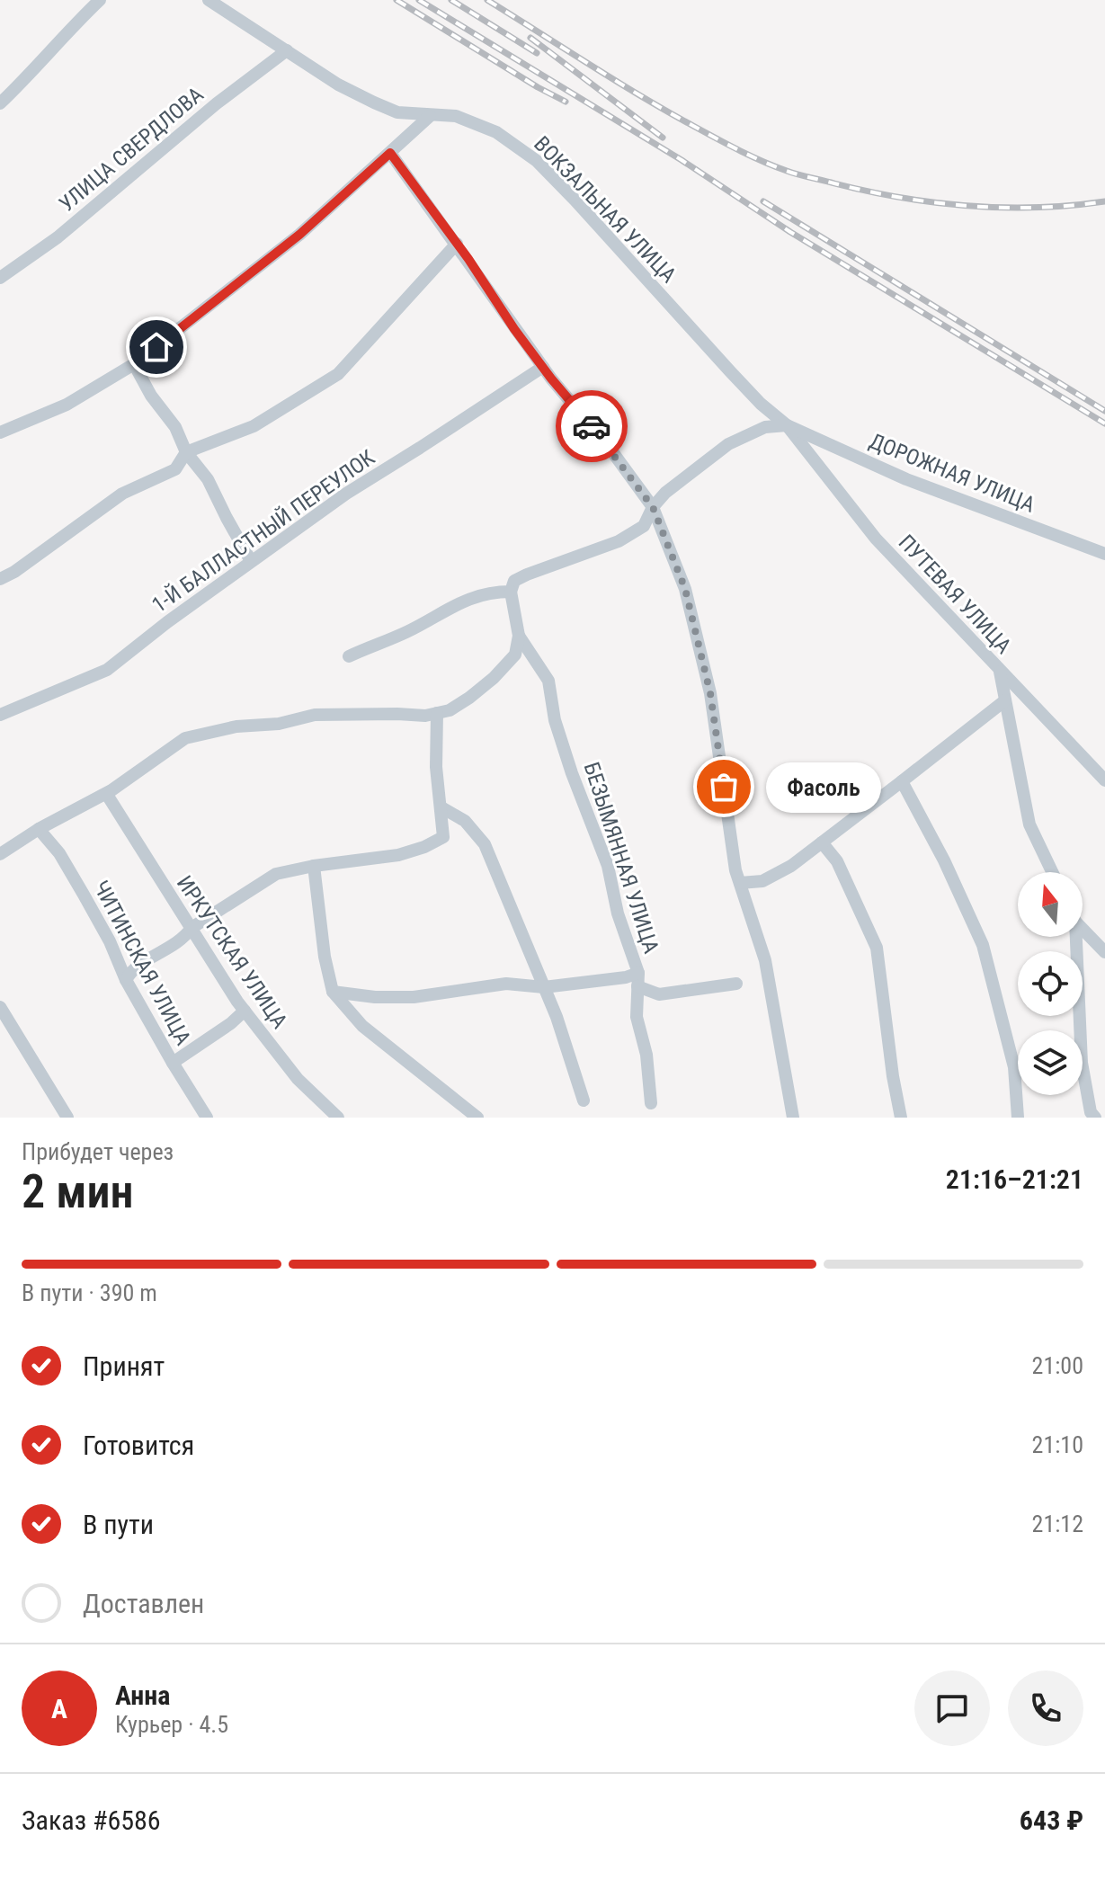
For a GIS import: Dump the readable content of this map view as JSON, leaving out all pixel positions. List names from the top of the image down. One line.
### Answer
{"streets":{"street":["УЛИЦА СВЕРДЛОВА","ВОКЗАЛЬНАЯ УЛИЦА","ДОРОЖНАЯ УЛИЦА","1-Й БАЛЛАСТНЫЙ ПЕРЕУЛОК","ПУТЕВАЯ УЛИЦА","БЕЗЫМЯННАЯ УЛИЦА","ИРКУТСКАЯ УЛИЦА","ЧИТИНСКАЯ УЛИЦА"]},"crossings":[["УЛИЦА СВЕРДЛОВА","ВОКЗАЛЬНАЯ УЛИЦА"],["ВОКЗАЛЬНАЯ УЛИЦА","ДОРОЖНАЯ УЛИЦА"],["ВОКЗАЛЬНАЯ УЛИЦА","ПУТЕВАЯ УЛИЦА"],["ДОРОЖНАЯ УЛИЦА","ПУТЕВАЯ УЛИЦА"]],"places":["Фасоль"],"north":"top","page":{"bubble":"Фасоль","heading":["2 мин","Прибудет через","21:16–21:21"],"panel":["Анна","Курьер · 4.5","Заказ #6586","643 ₽"],"bar":"В пути · 390 m","list":[["Принят","21:00"],["Готовится","21:10"],["В пути","21:12"],"Доставлен"],"round":"А"}}
